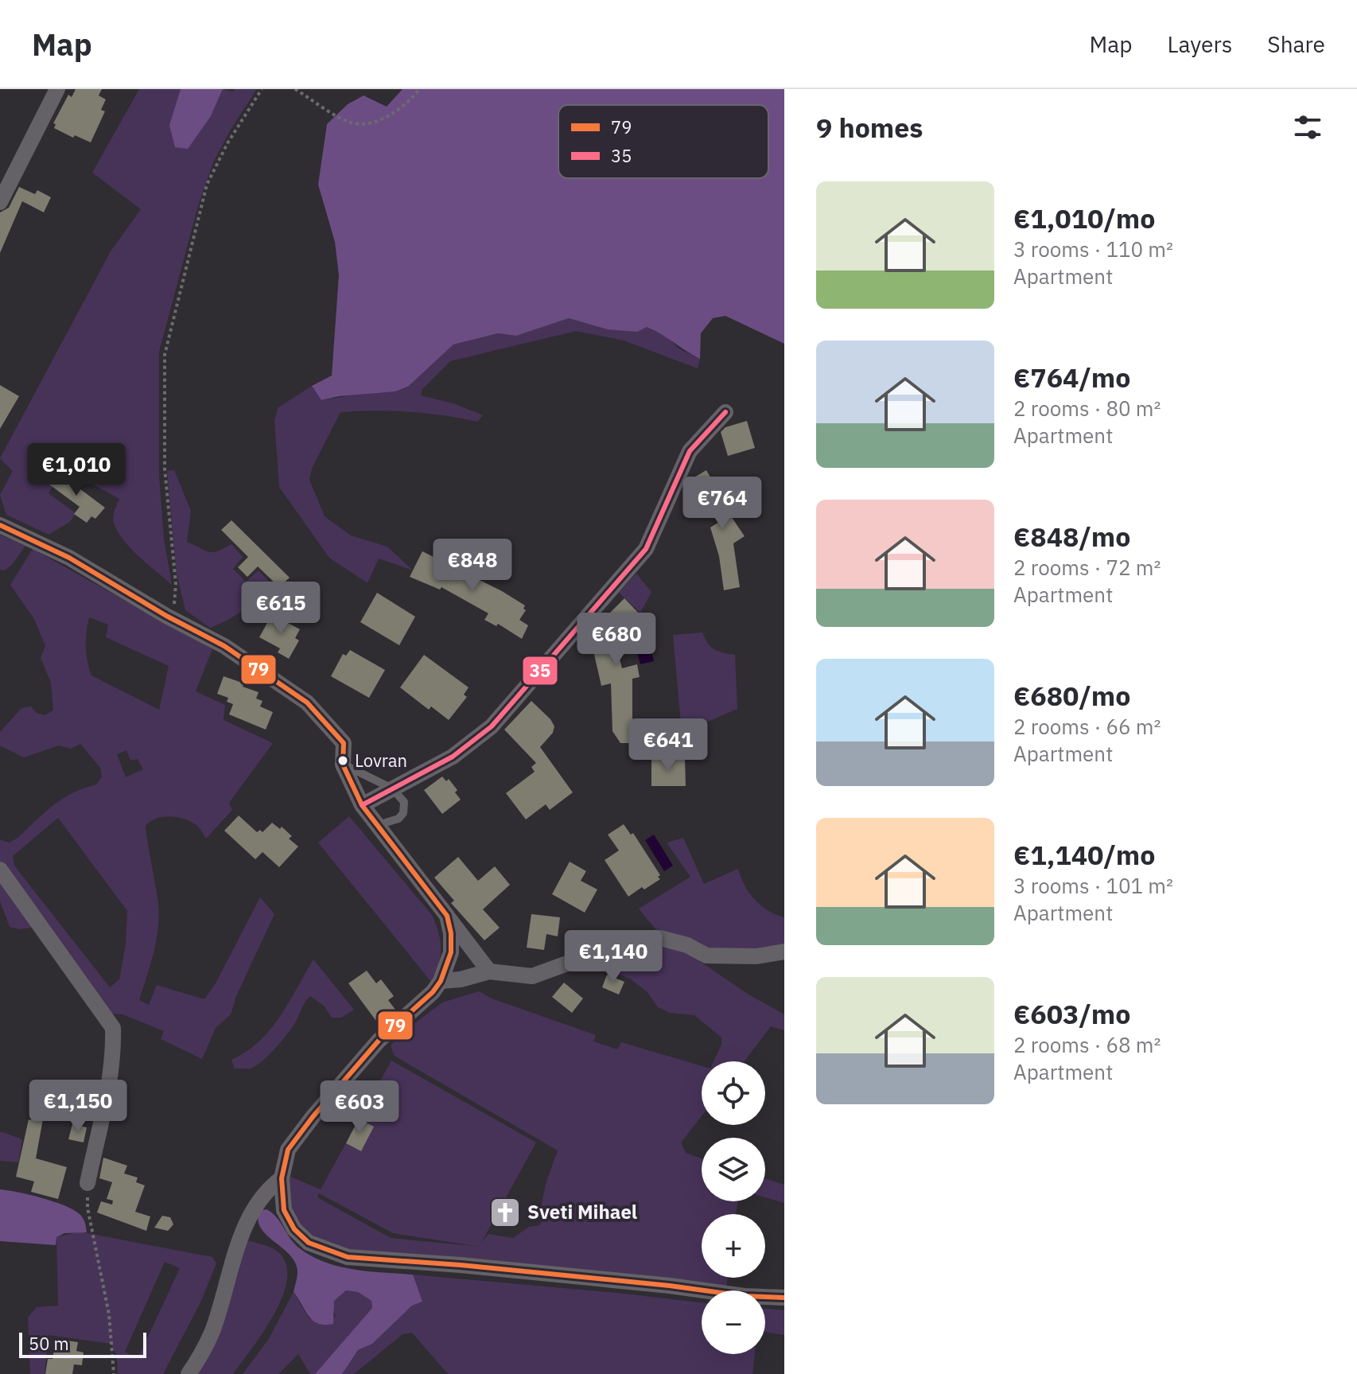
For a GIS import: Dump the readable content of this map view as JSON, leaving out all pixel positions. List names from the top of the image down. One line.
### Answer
{"places":{"other":["Lovran"],"church":["Sveti Mihael"]},"lines":["transit line 35","transit line 79"],"legend":["79","35"],"scale_bar":"50 m","page":{"header":"Map","nav":["Map","Layers","Share"],"heading":"9 homes","list":[{"name":"€1,010/mo","note":"3 rooms · 110 m² · Apartment"},{"name":"€764/mo","note":"2 rooms · 80 m² · Apartment"},{"name":"€848/mo","note":"2 rooms · 72 m² · Apartment"},{"name":"€680/mo","note":"2 rooms · 66 m² · Apartment"},{"name":"€1,140/mo","note":"3 rooms · 101 m² · Apartment"},{"name":"€603/mo","note":"2 rooms · 68 m² · Apartment"}],"price":["€1,010","€764","€848","€615","€680","€641","€1,140","€1,150","€603"],"map_buttons":["+","−"],"scale":"50 m"}}
